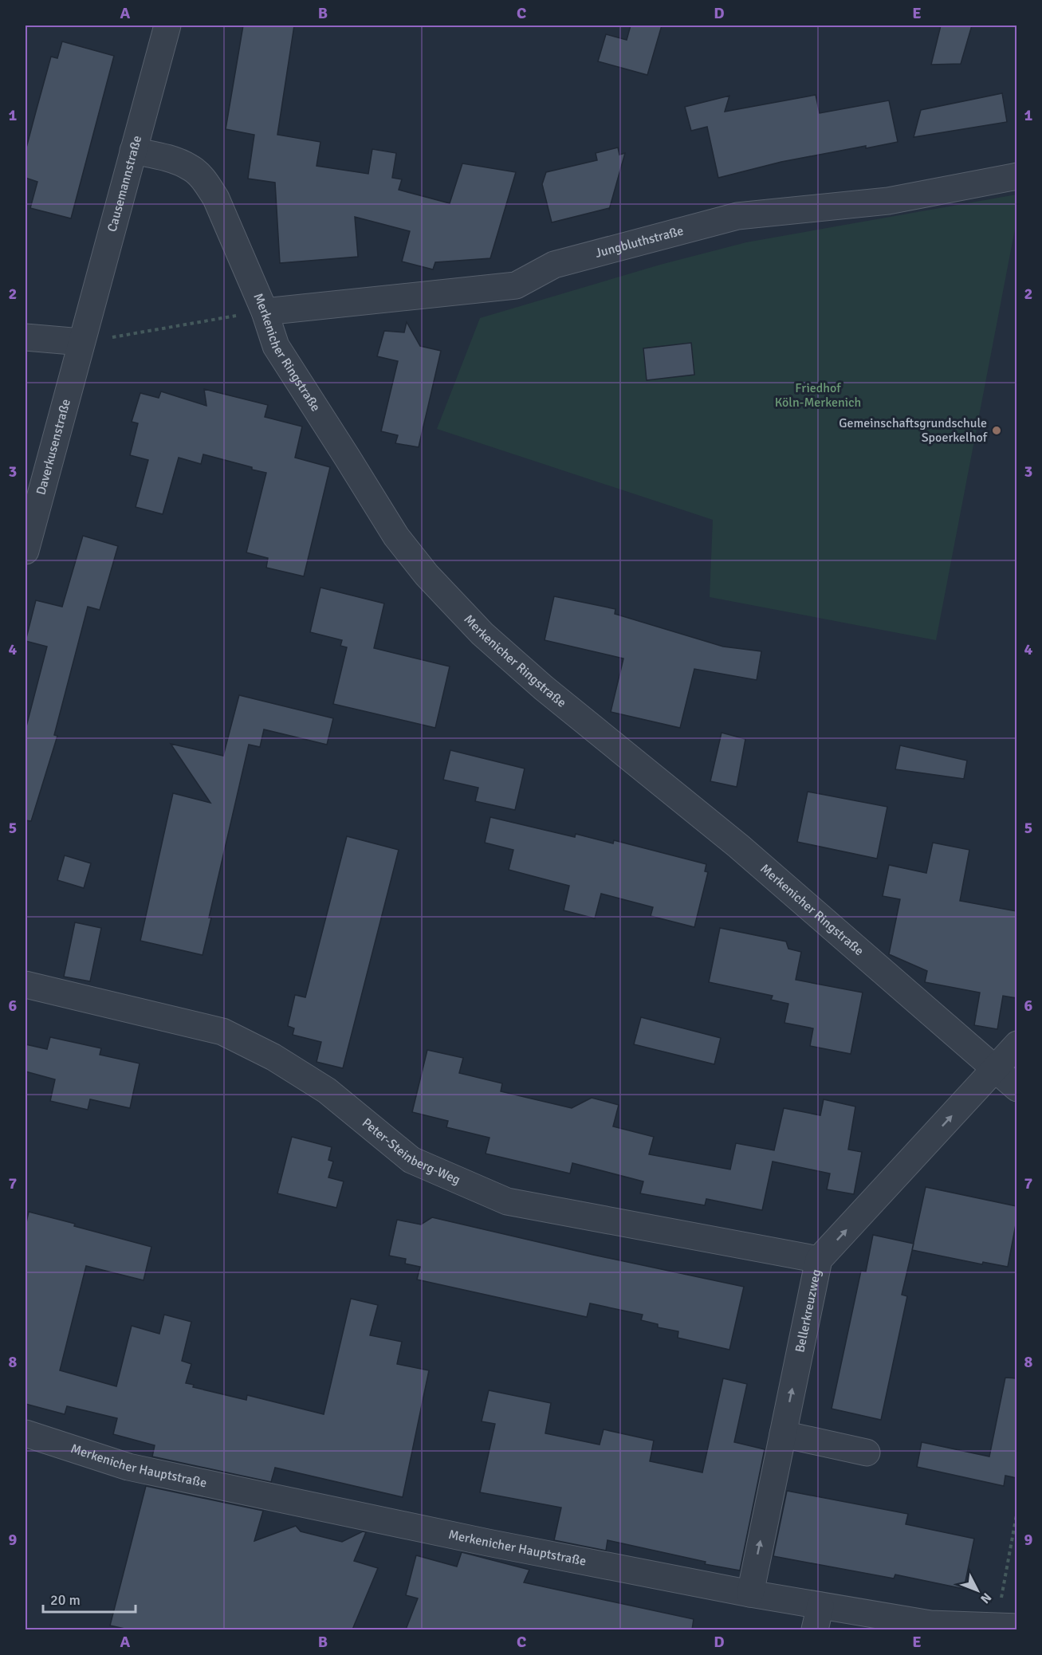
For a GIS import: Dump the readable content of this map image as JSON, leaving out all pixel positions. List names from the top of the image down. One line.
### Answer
{"streets":{"street":["Causemannstraße","Jungbluthstraße","Merkenicher Ringstraße","Daverkusenstraße","Peter-Steinberg-Weg","Bellerkreuzweg","Merkenicher Hauptstraße"]},"crossings":[["Causemannstraße","Merkenicher Ringstraße"],["Causemannstraße","Daverkusenstraße"],["Jungbluthstraße","Merkenicher Ringstraße"],["Merkenicher Ringstraße","Bellerkreuzweg"],["Peter-Steinberg-Weg","Bellerkreuzweg"],["Bellerkreuzweg","Merkenicher Hauptstraße"]],"one_way":["Bellerkreuzweg"],"parks":["Friedhof Köln-Merkenich"],"places":["Gemeinschaftsgrundschule Spoerkelhof"],"scale_bar":"20 m","north":"bottom right","grid":{"columns":["A","B","C","D","E"],"rows":["1","2","3","4","5","6","7","8","9"]}}
